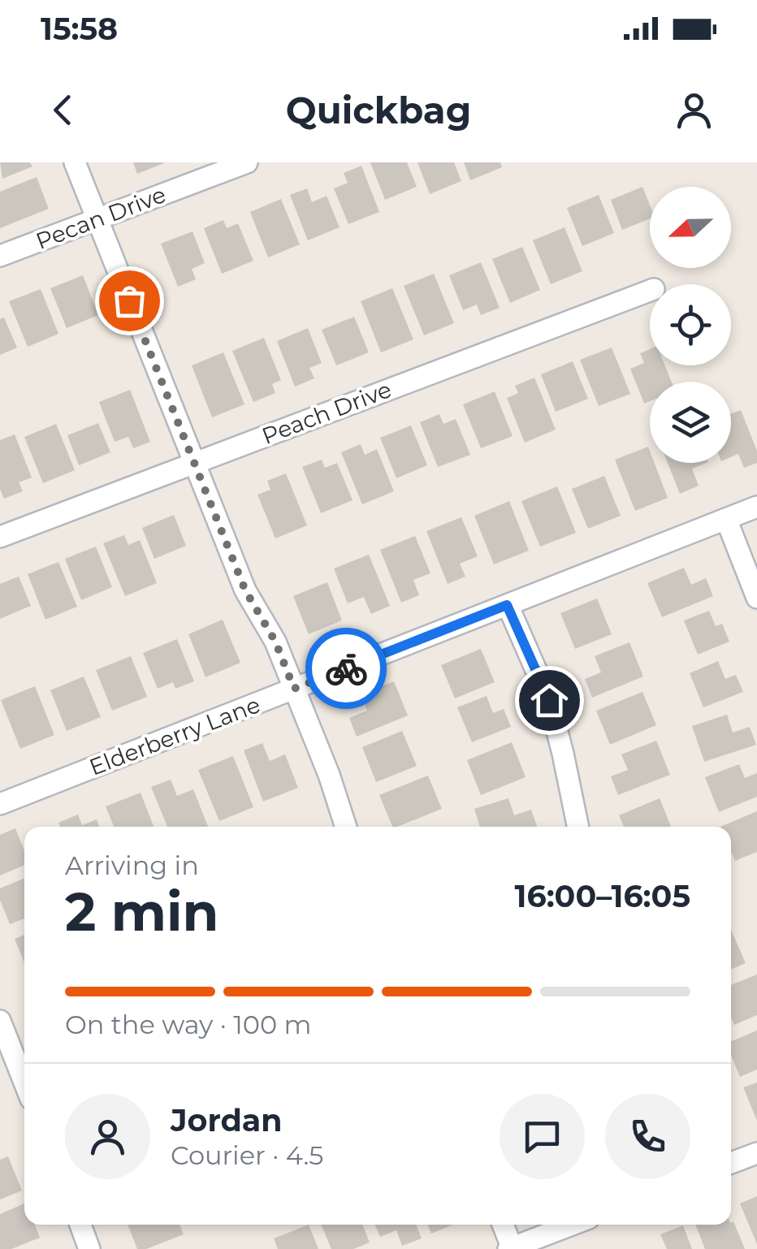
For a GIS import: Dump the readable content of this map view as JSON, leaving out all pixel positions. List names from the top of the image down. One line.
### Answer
{"streets":{"street":["Pecan Drive","Peach Drive","Elderberry Lane"]},"north":"left","page":{"status":"15:58","header":"Quickbag","heading":["2 min","Arriving in","16:00–16:05"],"panel":["Jordan","Courier · 4.5"],"bar":"On the way · 100 m"}}
